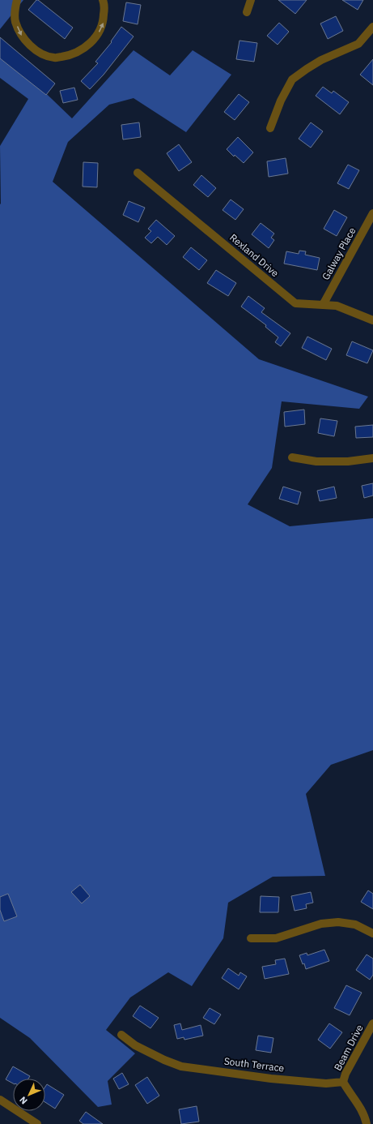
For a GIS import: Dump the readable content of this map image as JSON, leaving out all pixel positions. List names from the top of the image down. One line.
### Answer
{"streets":{"street":["Galway Place","Rexland Drive","Beam Drive","South Terrace"]},"crossings":[["Galway Place","Rexland Drive"],["Beam Drive","South Terrace"]],"north":"bottom left"}
